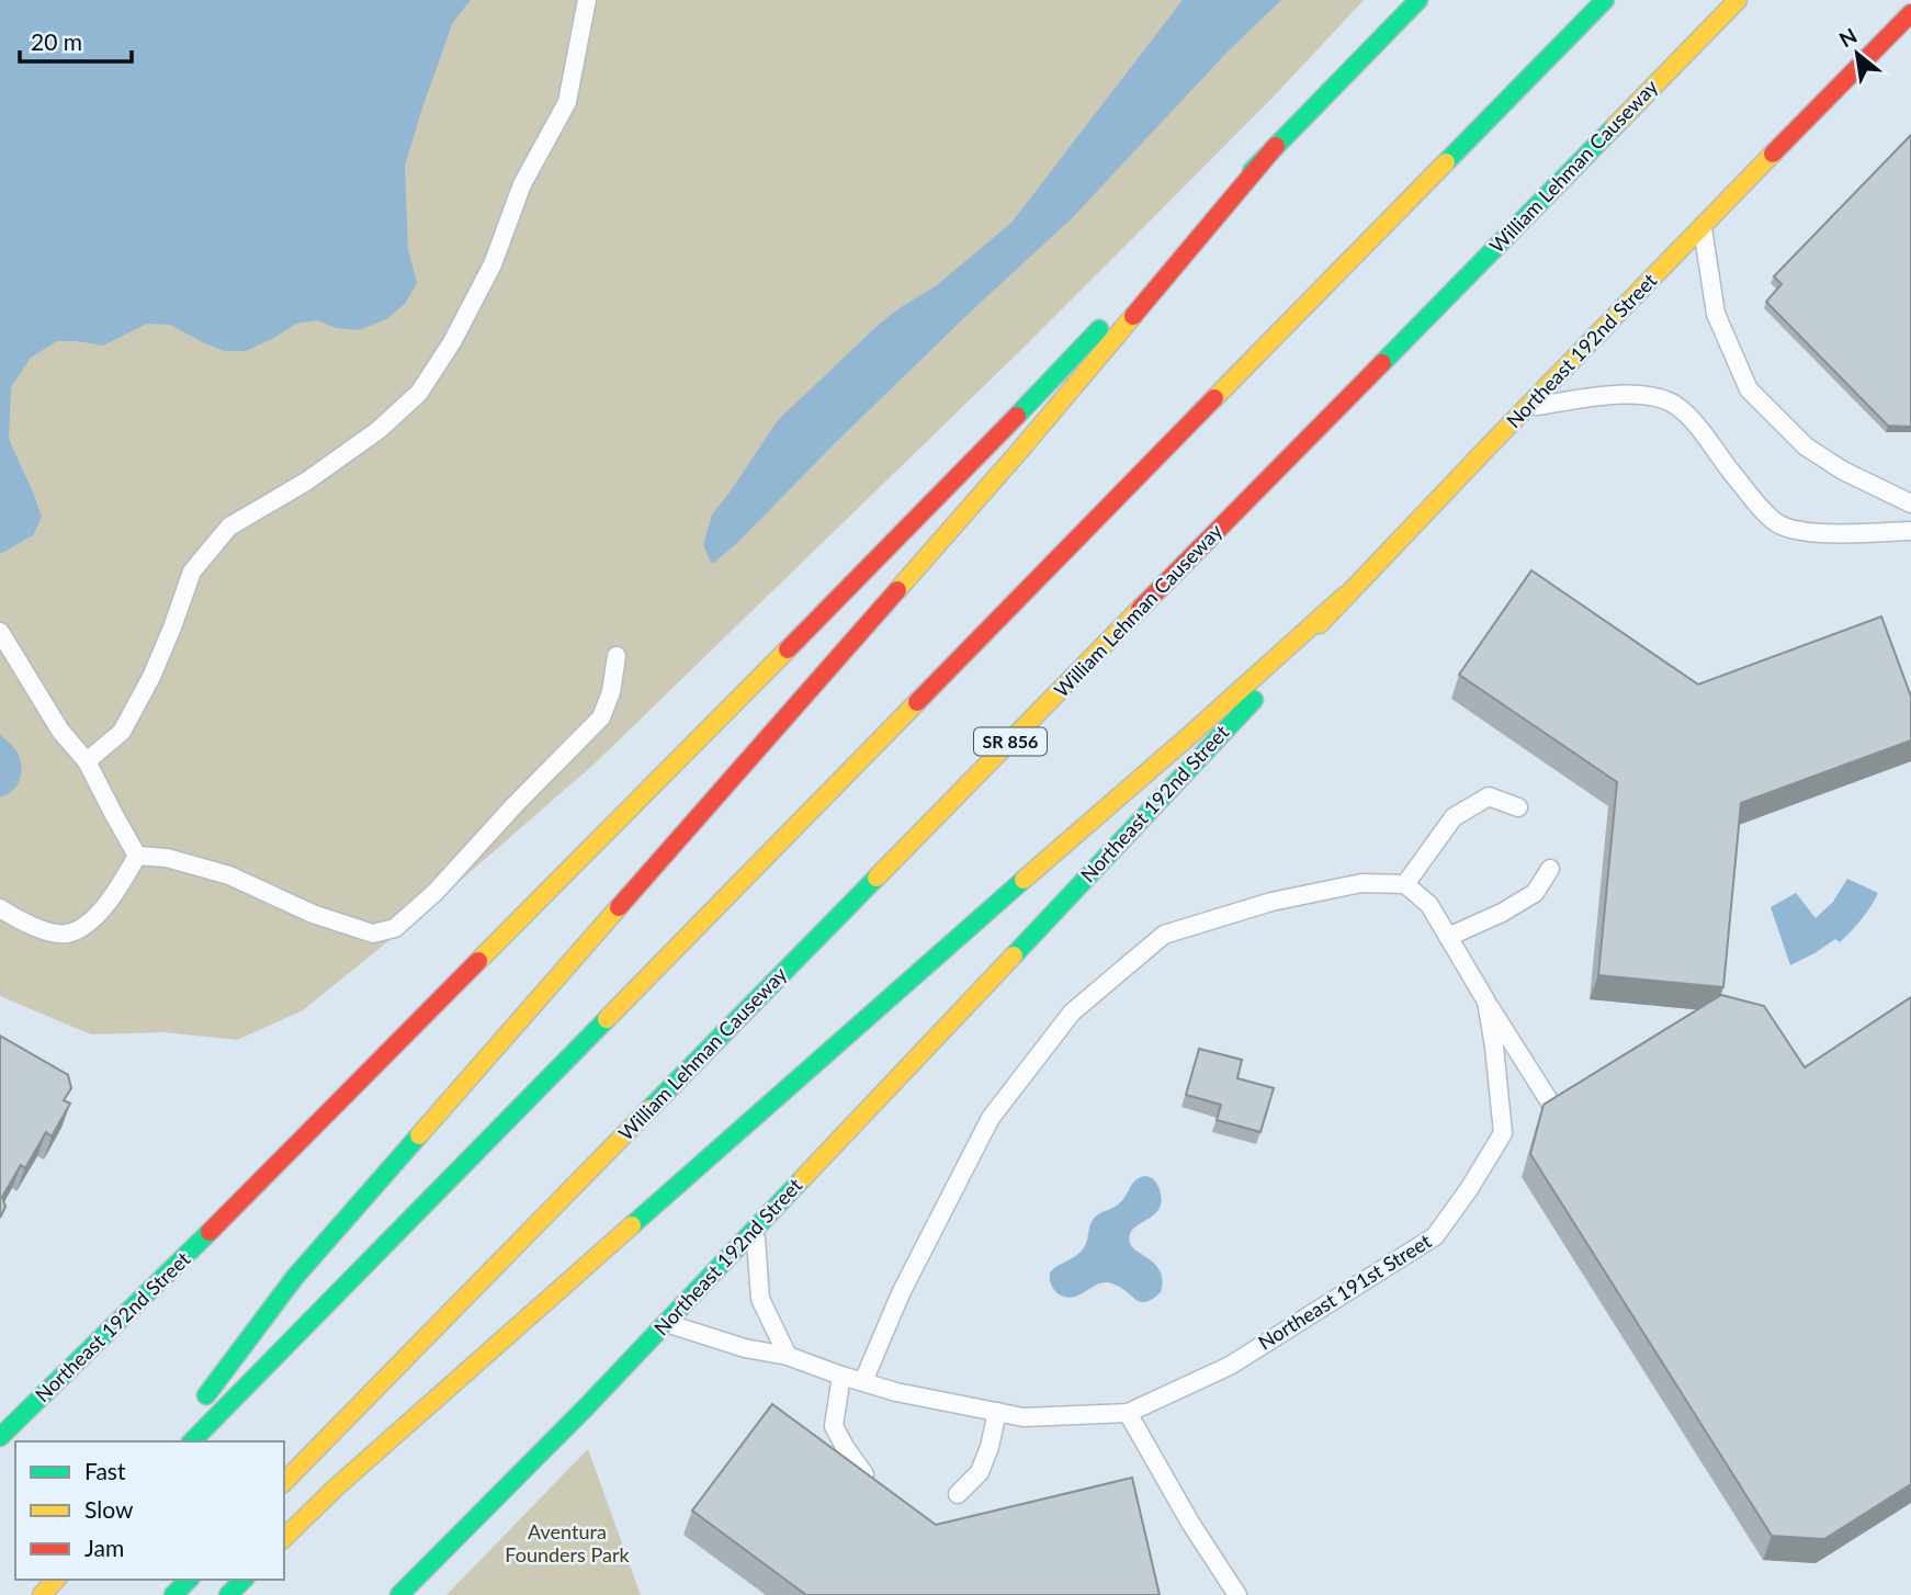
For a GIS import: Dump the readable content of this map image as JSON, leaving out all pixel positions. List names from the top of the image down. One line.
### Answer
{"streets":{"main road":["William Lehman Causeway","Northeast 192nd Street","SR 856"],"lane":["Northeast 191st Street"]},"crossings":[["Northeast 192nd Street","Northeast 191st Street"]],"parks":["Aventura Founders Park"],"legend":["Fast","Slow","Jam"],"scale_bar":"20 m","north":"top left"}
